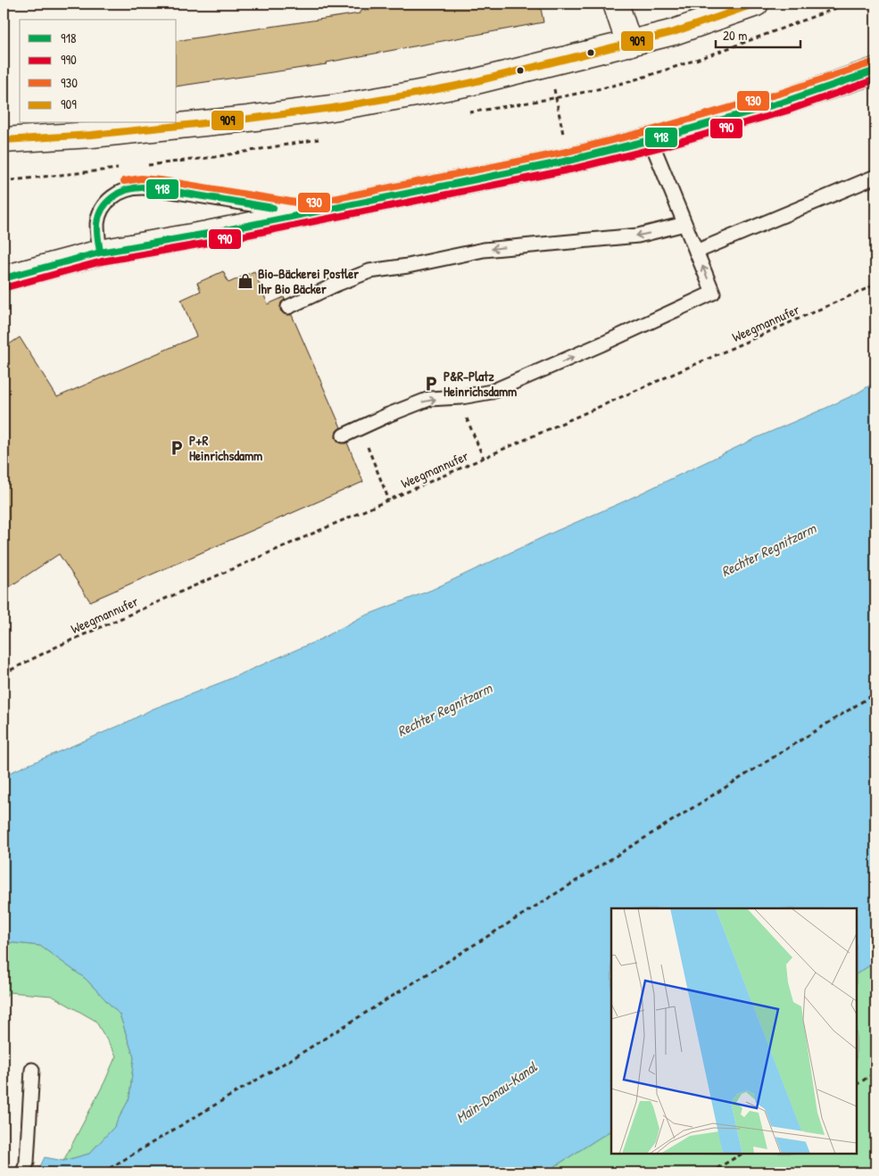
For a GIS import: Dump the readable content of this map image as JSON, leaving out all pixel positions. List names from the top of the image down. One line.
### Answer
{"streets":{"path":["Weegmannufer"]},"water":["Rechter Regnitzarm","Main-Donau-Kanal"],"places":{"shop":["Bio-Bäckerei Postler Ihr Bio Bäcker"],"parking":["P&R-Platz Heinrichsdamm","P+R Heinrichsdamm"]},"lines":["transit line 909","transit line 930","transit line 918","transit line 990"],"legend":["918","990","930","909"],"scale_bar":"20 m"}
